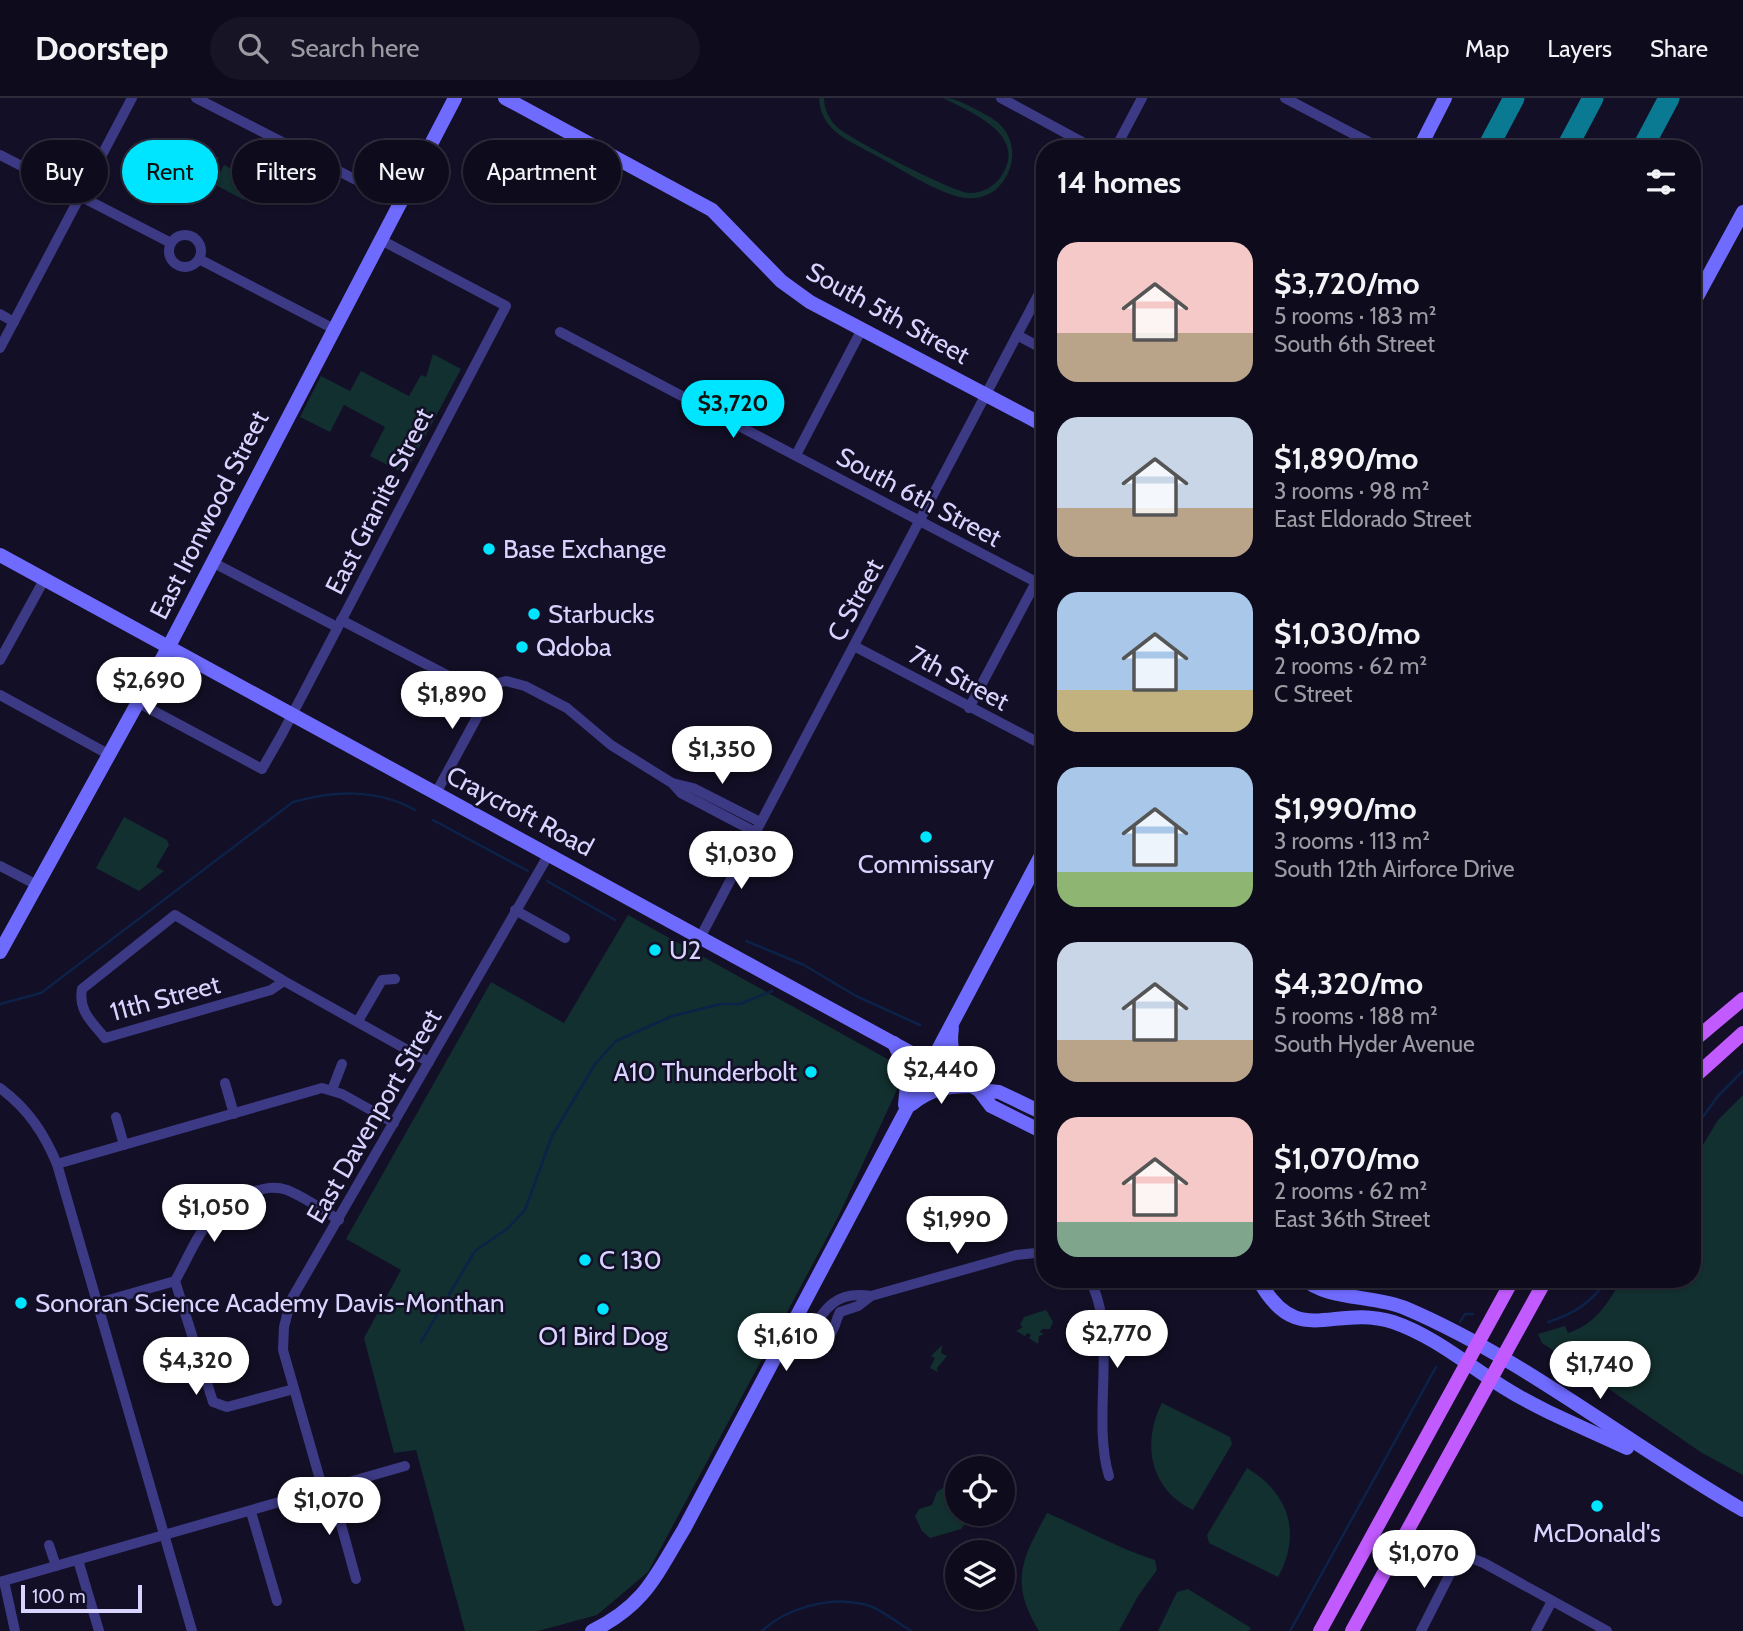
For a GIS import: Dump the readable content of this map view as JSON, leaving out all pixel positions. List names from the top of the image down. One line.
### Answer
{"streets":{"street":["South 5th Street","South 6th Street","East Granite Street","East Ironwood Street","C Street","7th Street","Craycroft Road","11th Street","East Davenport Street"]},"crossings":[["South 5th Street","C Street"],["South 6th Street","C Street"],["South 6th Street","7th Street"],["East Granite Street","East Ironwood Street"],["East Granite Street","Craycroft Road"],["East Ironwood Street","Craycroft Road"],["C Street","7th Street"],["C Street","Craycroft Road"],["Craycroft Road","East Davenport Street"],["11th Street","East Davenport Street"]],"places":["Base Exchange","Starbucks","Qdoba","Commissary","U2","A10 Thunderbolt","C 130","Sonoran Science Academy Davis-Monthan","O1 Bird Dog","McDonald's"],"scale_bar":"100 m","page":{"header":"Doorstep","search":"Search here","nav":["Map","Layers","Share"],"chip":["Buy","Rent","Filters","New","Apartment"],"heading":"14 homes","list":[{"name":"$3,720/mo","note":"5 rooms · 183 m² · South 6th Street"},{"name":"$1,890/mo","note":"3 rooms · 98 m² · East Eldorado Street"},{"name":"$1,030/mo","note":"2 rooms · 62 m² · C Street"},{"name":"$1,990/mo","note":"3 rooms · 113 m² · South 12th Airforce Drive"},{"name":"$4,320/mo","note":"5 rooms · 188 m² · South Hyder Avenue"},{"name":"$1,070/mo","note":"2 rooms · 62 m² · East 36th Street"}],"price":["$3,720","$2,690","$1,890","$1,350","$1,030","$2,440","$1,050","$1,990","$2,770","$1,610","$4,320","$1,740","$1,070","$1,070"],"scale":"100 m"}}
